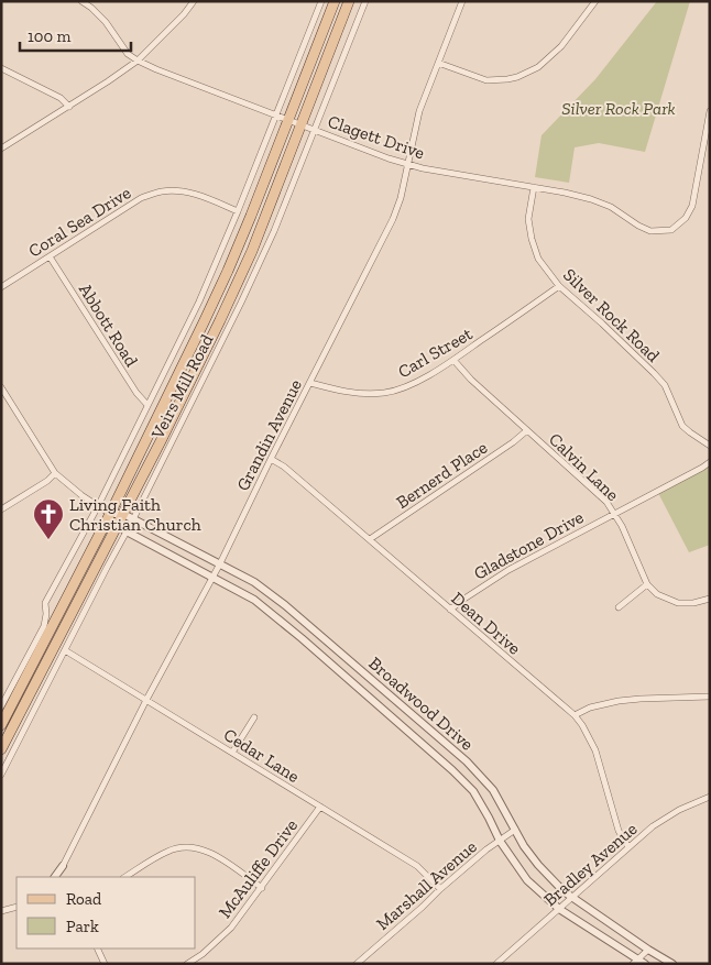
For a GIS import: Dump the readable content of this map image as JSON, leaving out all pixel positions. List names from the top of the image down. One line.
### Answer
{"streets":{"main road":["Veirs Mill Road"],"street":["Clagett Drive","Coral Sea Drive","Silver Rock Road","Abbott Road","Carl Street","Grandin Avenue","Calvin Lane","Bernerd Place","Gladstone Drive","Dean Drive","Broadwood Drive","Cedar Lane","Bradley Avenue","McAuliffe Drive","Marshall Avenue"]},"crossings":[["Clagett Drive","Silver Rock Road"],["Clagett Drive","Veirs Mill Road"],["Clagett Drive","Grandin Avenue"],["Coral Sea Drive","Abbott Road"],["Coral Sea Drive","Veirs Mill Road"],["Silver Rock Road","Carl Street"],["Abbott Road","Veirs Mill Road"],["Carl Street","Grandin Avenue"],["Carl Street","Calvin Lane"],["Veirs Mill Road","Broadwood Drive"],["Veirs Mill Road","Cedar Lane"],["Grandin Avenue","Dean Drive"],["Grandin Avenue","Broadwood Drive"],["Grandin Avenue","Cedar Lane"],["Calvin Lane","Bernerd Place"],["Calvin Lane","Gladstone Drive"],["Bernerd Place","Dean Drive"],["Gladstone Drive","Dean Drive"],["Dean Drive","Bradley Avenue"],["Broadwood Drive","Bradley Avenue"],["Broadwood Drive","Marshall Avenue"],["Cedar Lane","McAuliffe Drive"],["Cedar Lane","Marshall Avenue"]],"parks":["Silver Rock Park"],"places":{"church":["Living Faith Christian Church"]},"legend":["Road","Park"],"scale_bar":"100 m"}
